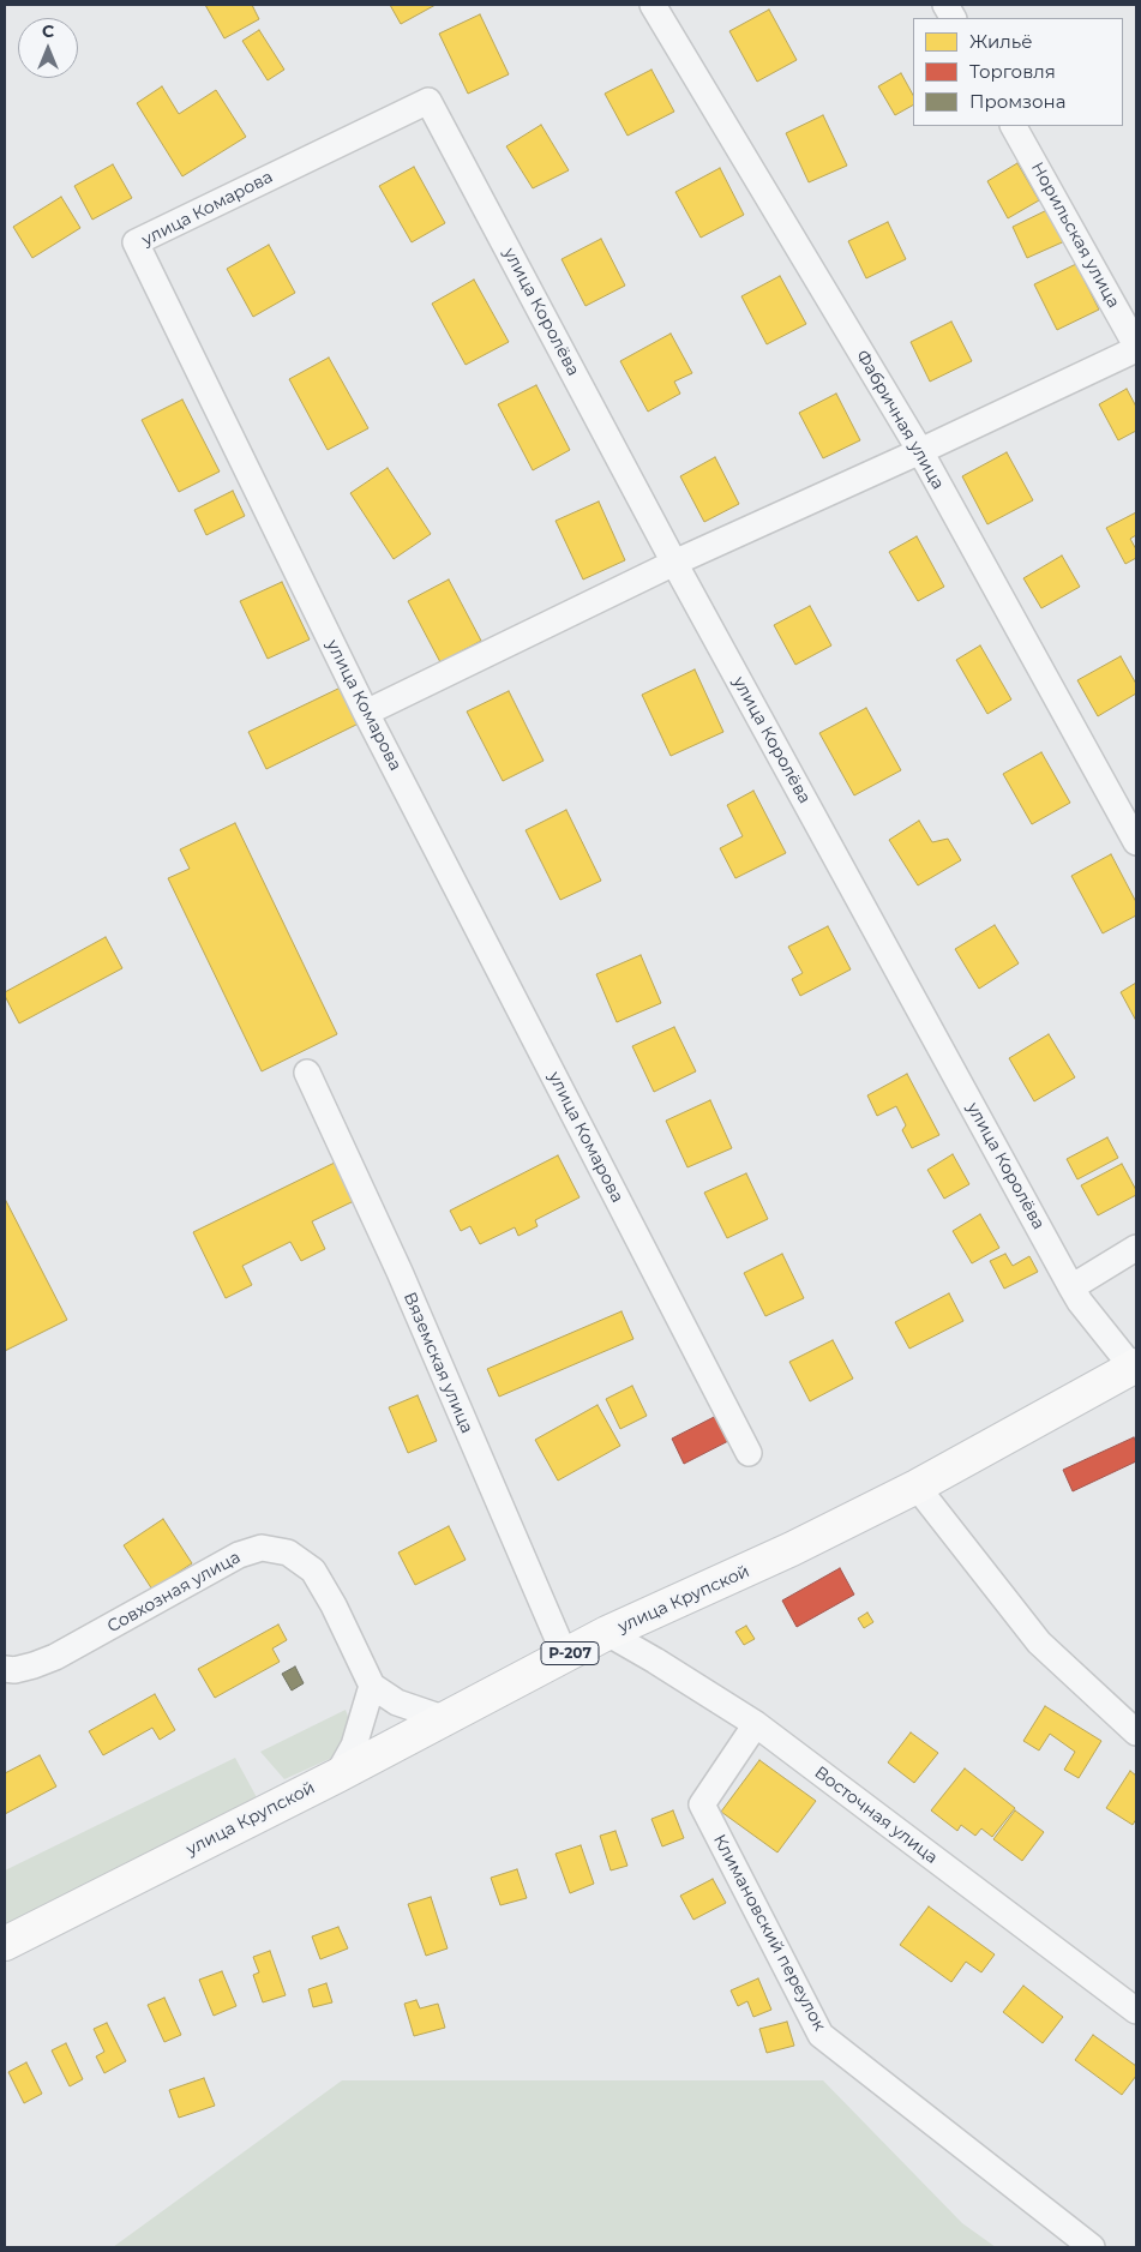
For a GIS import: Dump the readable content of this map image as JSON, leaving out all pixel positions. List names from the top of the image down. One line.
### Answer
{"streets":{"main road":["улица Крупской","Р-207"],"street":["улица Комарова","Норильская улица","улица Королёва","Фабричная улица","Вяземская улица","Совхозная улица","Восточная улица","Климановский переулок"]},"crossings":[["улица Комарова","улица Королёва"],["улица Королёва","улица Крупской"],["Вяземская улица","улица Крупской"],["улица Крупской","Восточная улица"],["Восточная улица","Климановский переулок"]],"legend":["Жильё","Торговля","Промзона"],"north":"top"}
